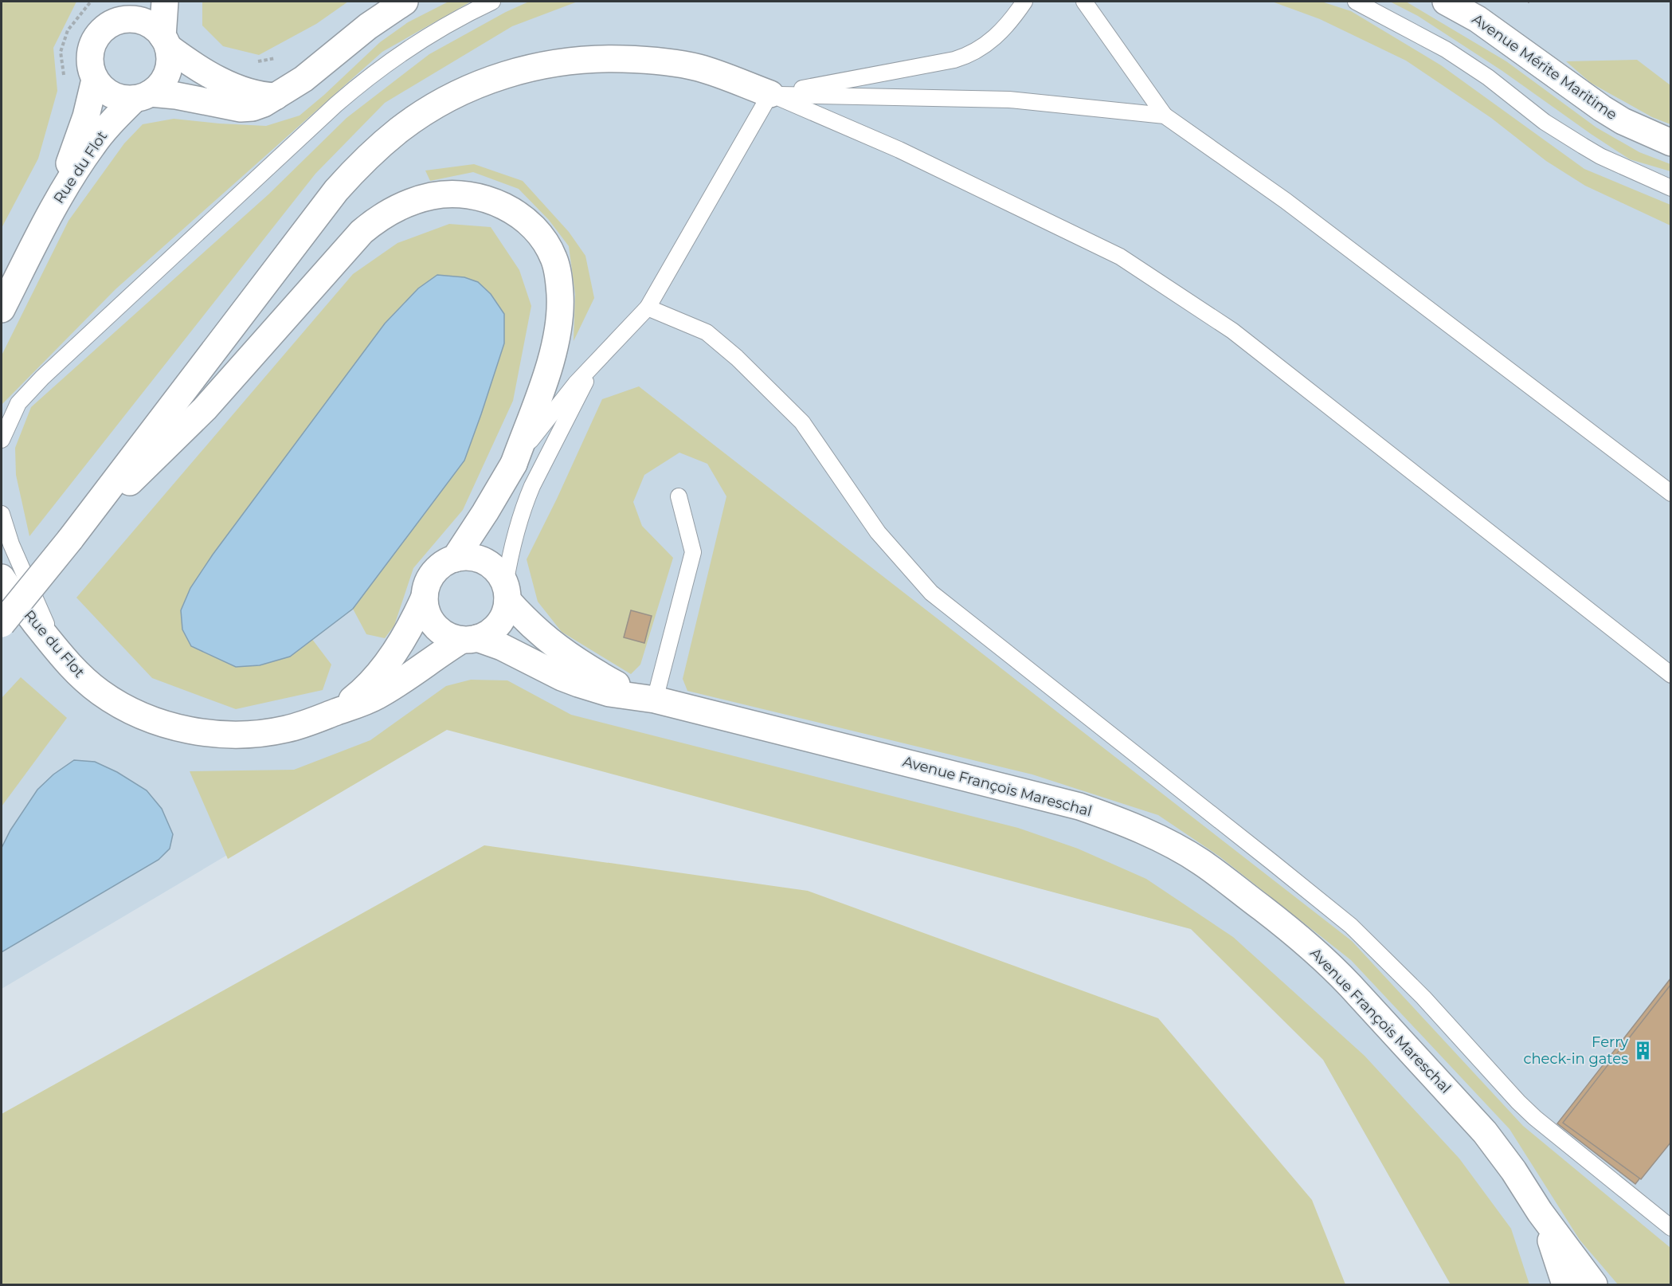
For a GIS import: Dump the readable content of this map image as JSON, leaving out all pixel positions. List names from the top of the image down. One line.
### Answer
{"streets":{"main road":["Avenue Mérite Maritime","Rue du Flot","Avenue François Mareschal"]},"crossings":[["Rue du Flot","Avenue François Mareschal"]],"places":{"building":["Ferry check-in gates"]}}
